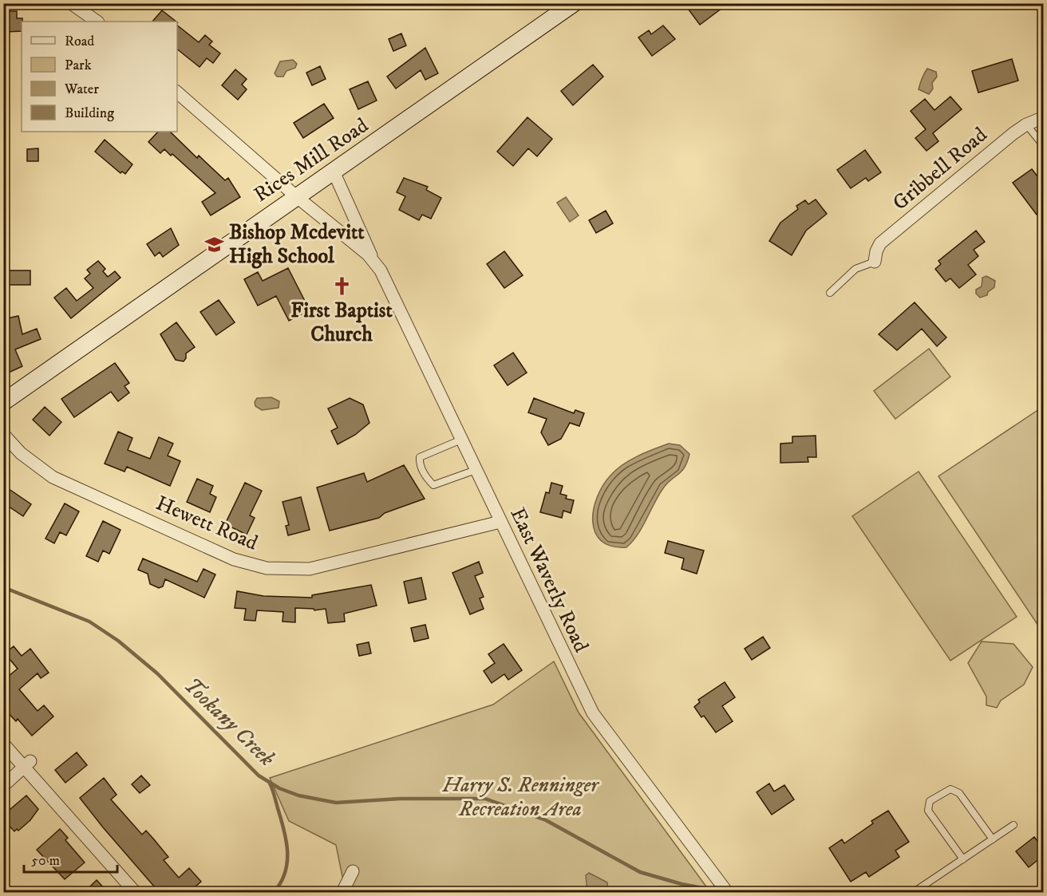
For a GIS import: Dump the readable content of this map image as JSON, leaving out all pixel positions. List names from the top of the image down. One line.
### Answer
{"streets":{"street":["Rices Mill Road","Gribbell Road","Hewett Road","East Waverly Road"]},"crossings":[["Rices Mill Road","East Waverly Road"],["Hewett Road","East Waverly Road"]],"water":["Tookany Creek"],"parks":["Harry S. Renninger Recreation Area"],"places":{"school or university":["Bishop Mcdevitt High School"],"church":["First Baptist Church"]},"legend":["Road","Park","Water","Building"],"scale_bar":"50 m"}
